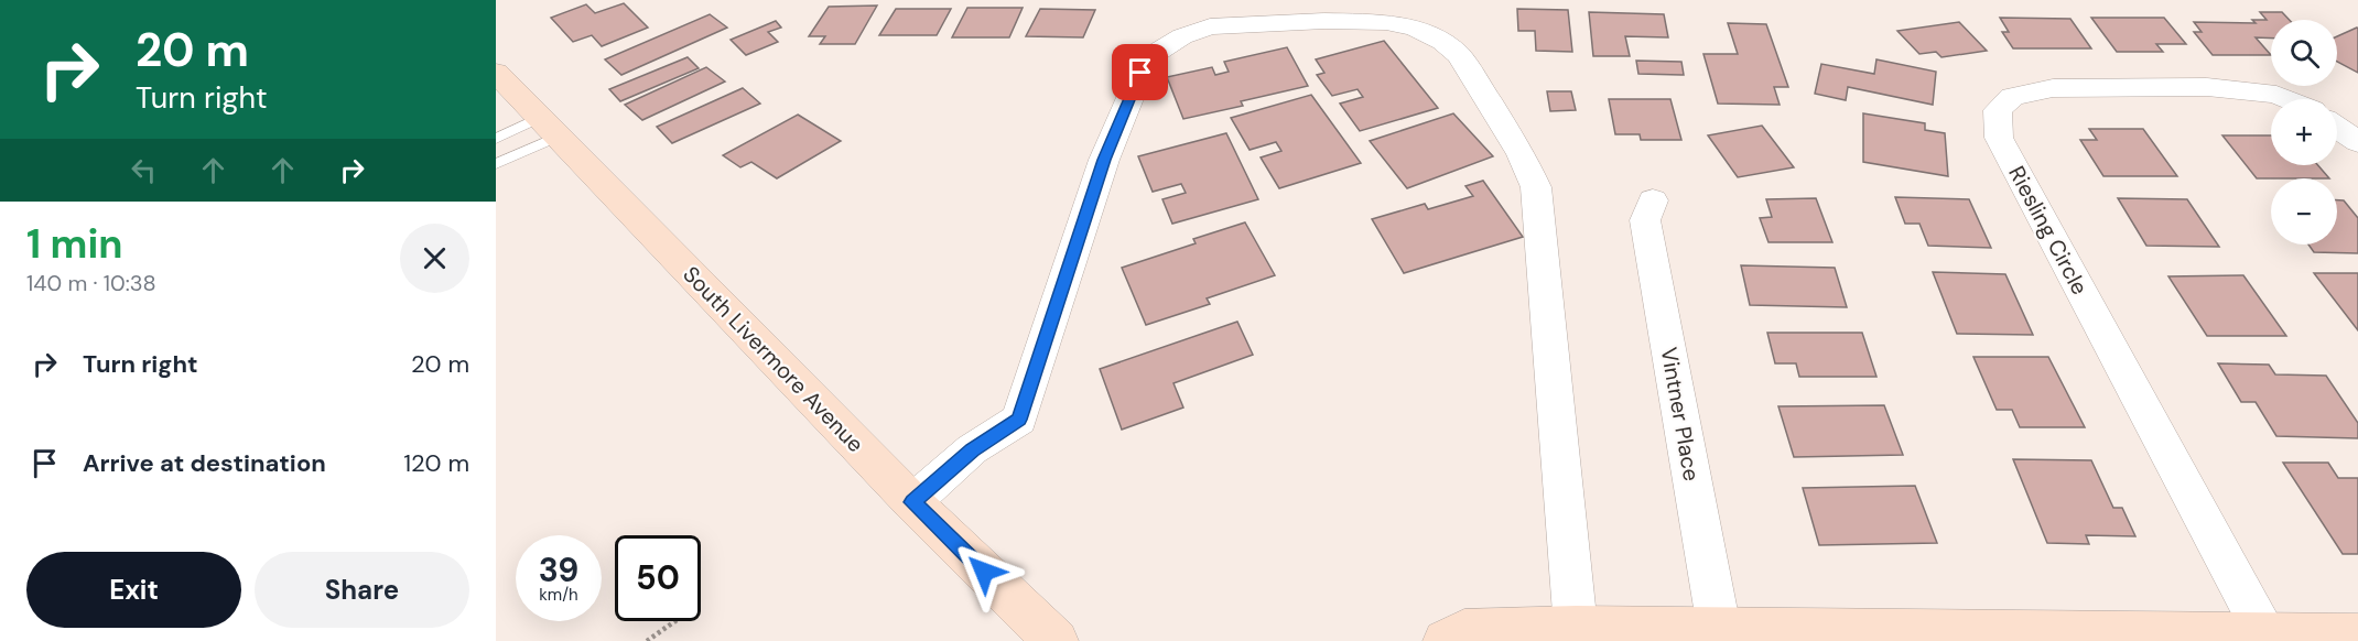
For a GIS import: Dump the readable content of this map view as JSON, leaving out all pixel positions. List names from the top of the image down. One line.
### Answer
{"streets":{"main road":["South Livermore Avenue"],"street":["Riesling Circle","Vintner Place"]},"page":{"turn":["20 m","Turn right"],"map_buttons":["+","−"],"heading":["1 min","140 m · 10:38"],"list":[{"name":"Turn right","value":"20 m"},{"name":"Arrive at destination","value":"120 m"}],"speed":"39 km/h","limit":"50","buttons":["Exit","Share"]}}
